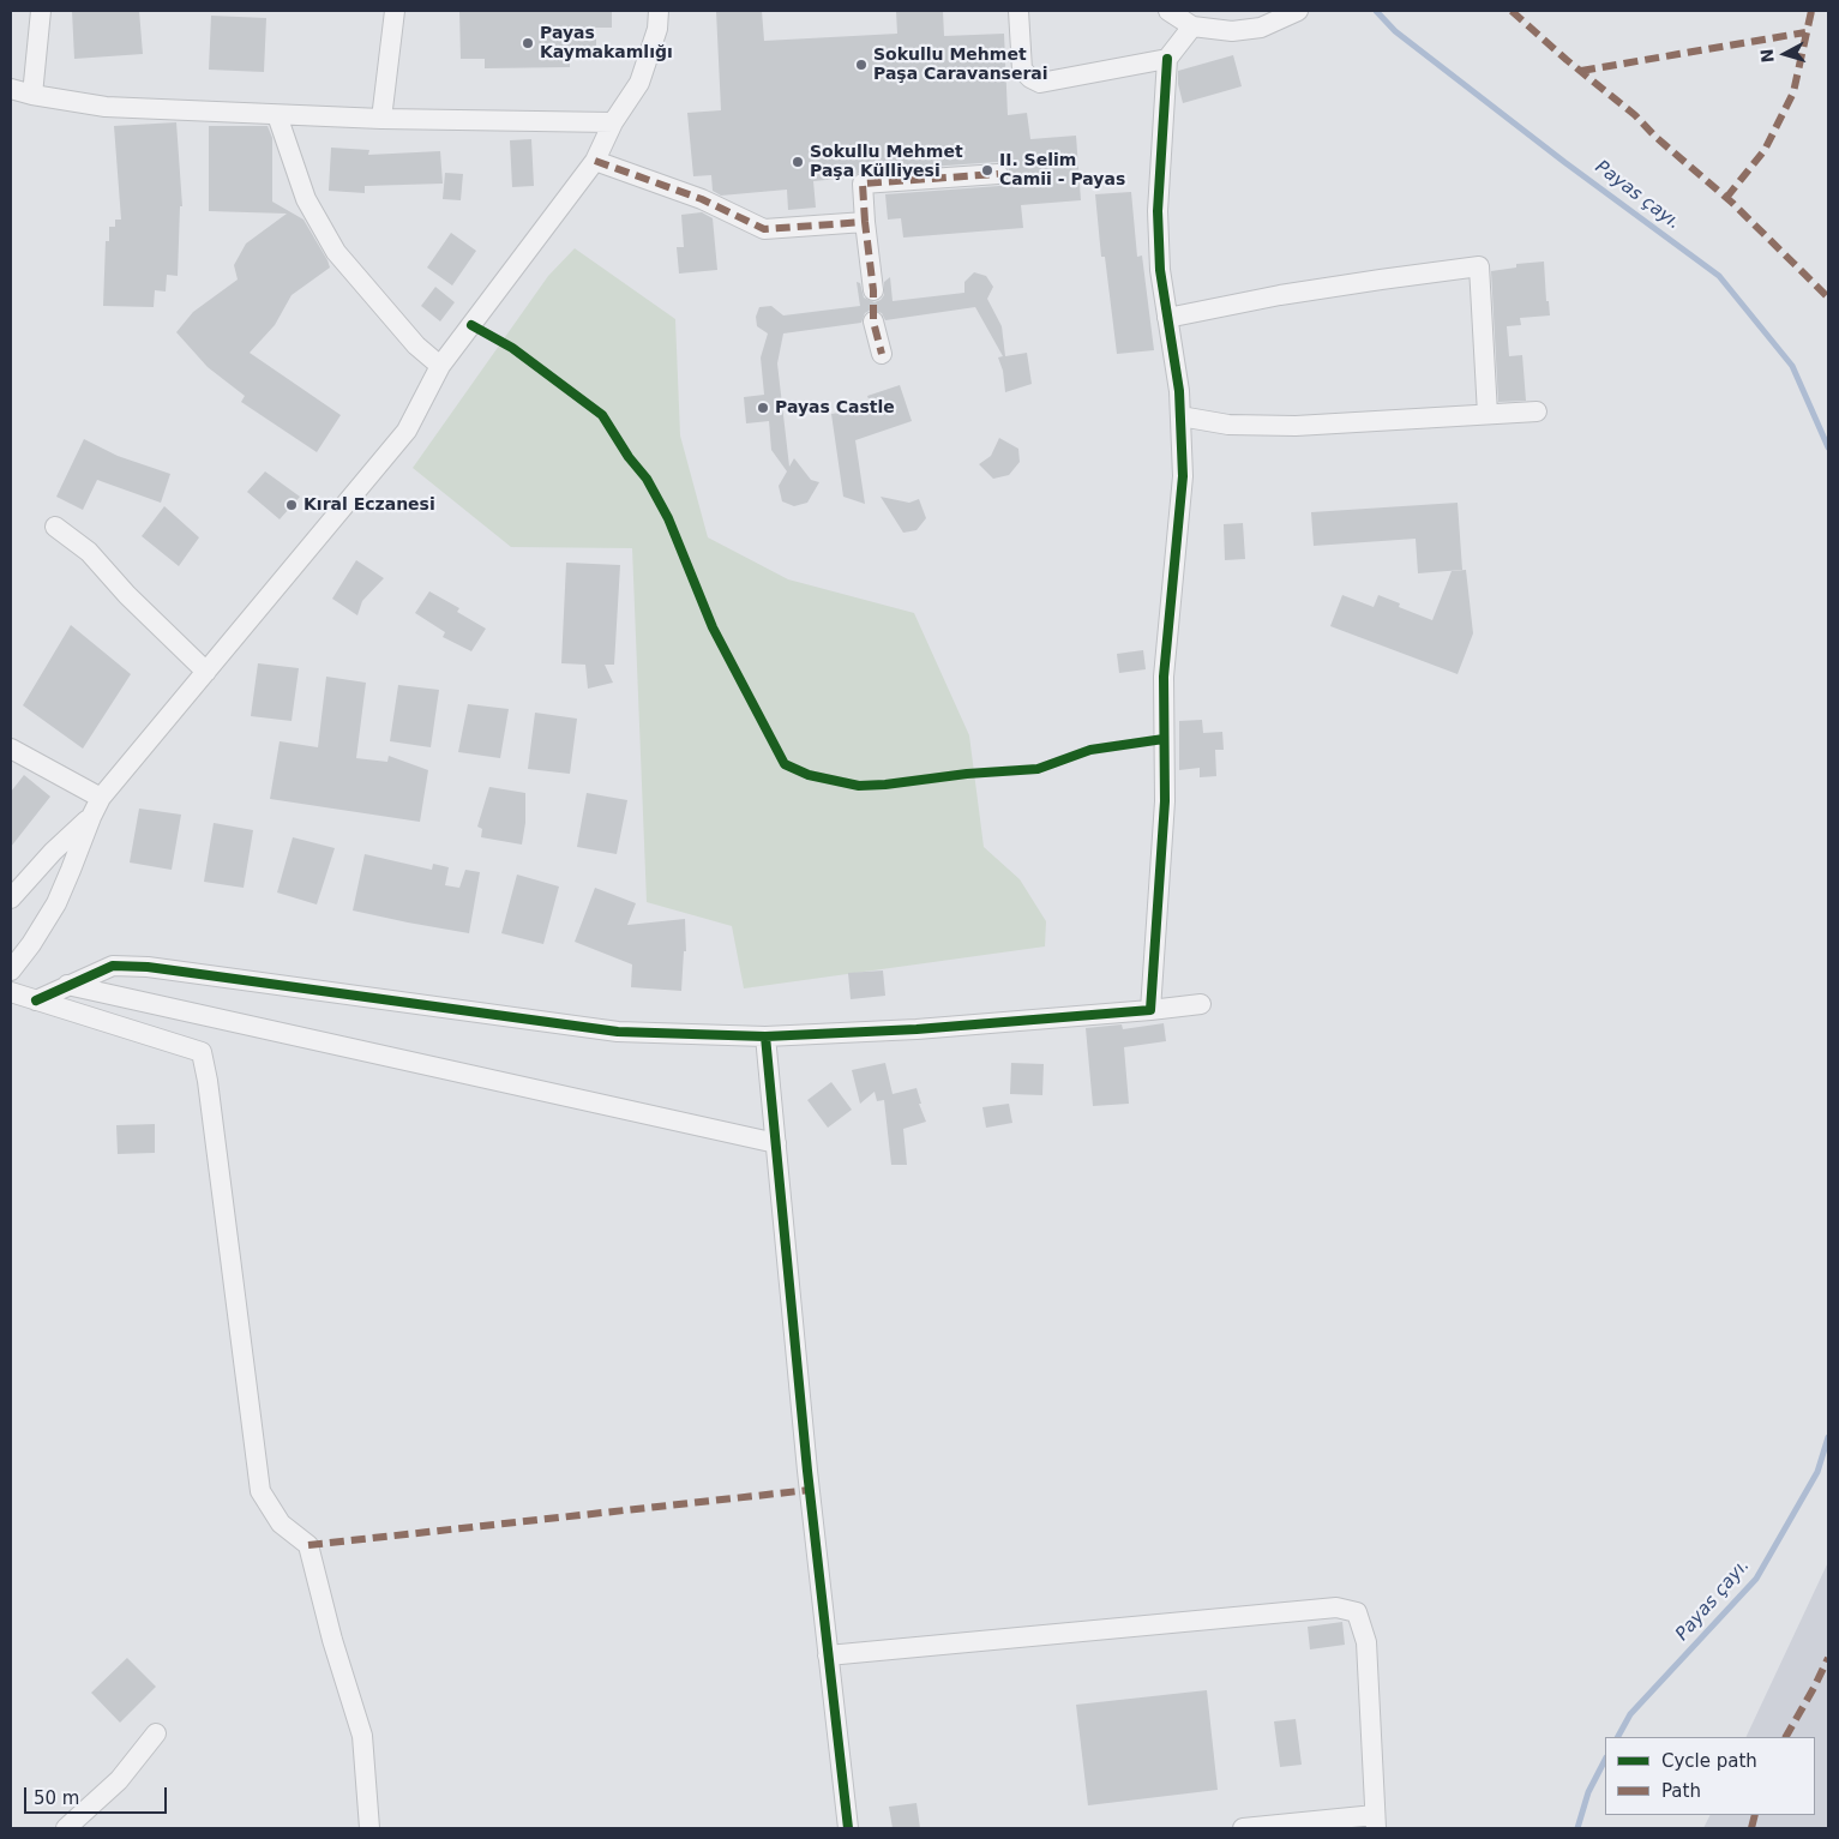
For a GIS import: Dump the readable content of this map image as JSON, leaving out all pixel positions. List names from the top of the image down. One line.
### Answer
{"water":["Payas çayı."],"places":["Payas Kaymakamlığı","Sokullu Mehmet Paşa Caravanserai","Sokullu Mehmet Paşa Külliyesi","II. Selim Camii - Payas","Payas Castle","Kıral Eczanesi"],"legend":["Cycle path","Path"],"scale_bar":"50 m","north":"left"}
